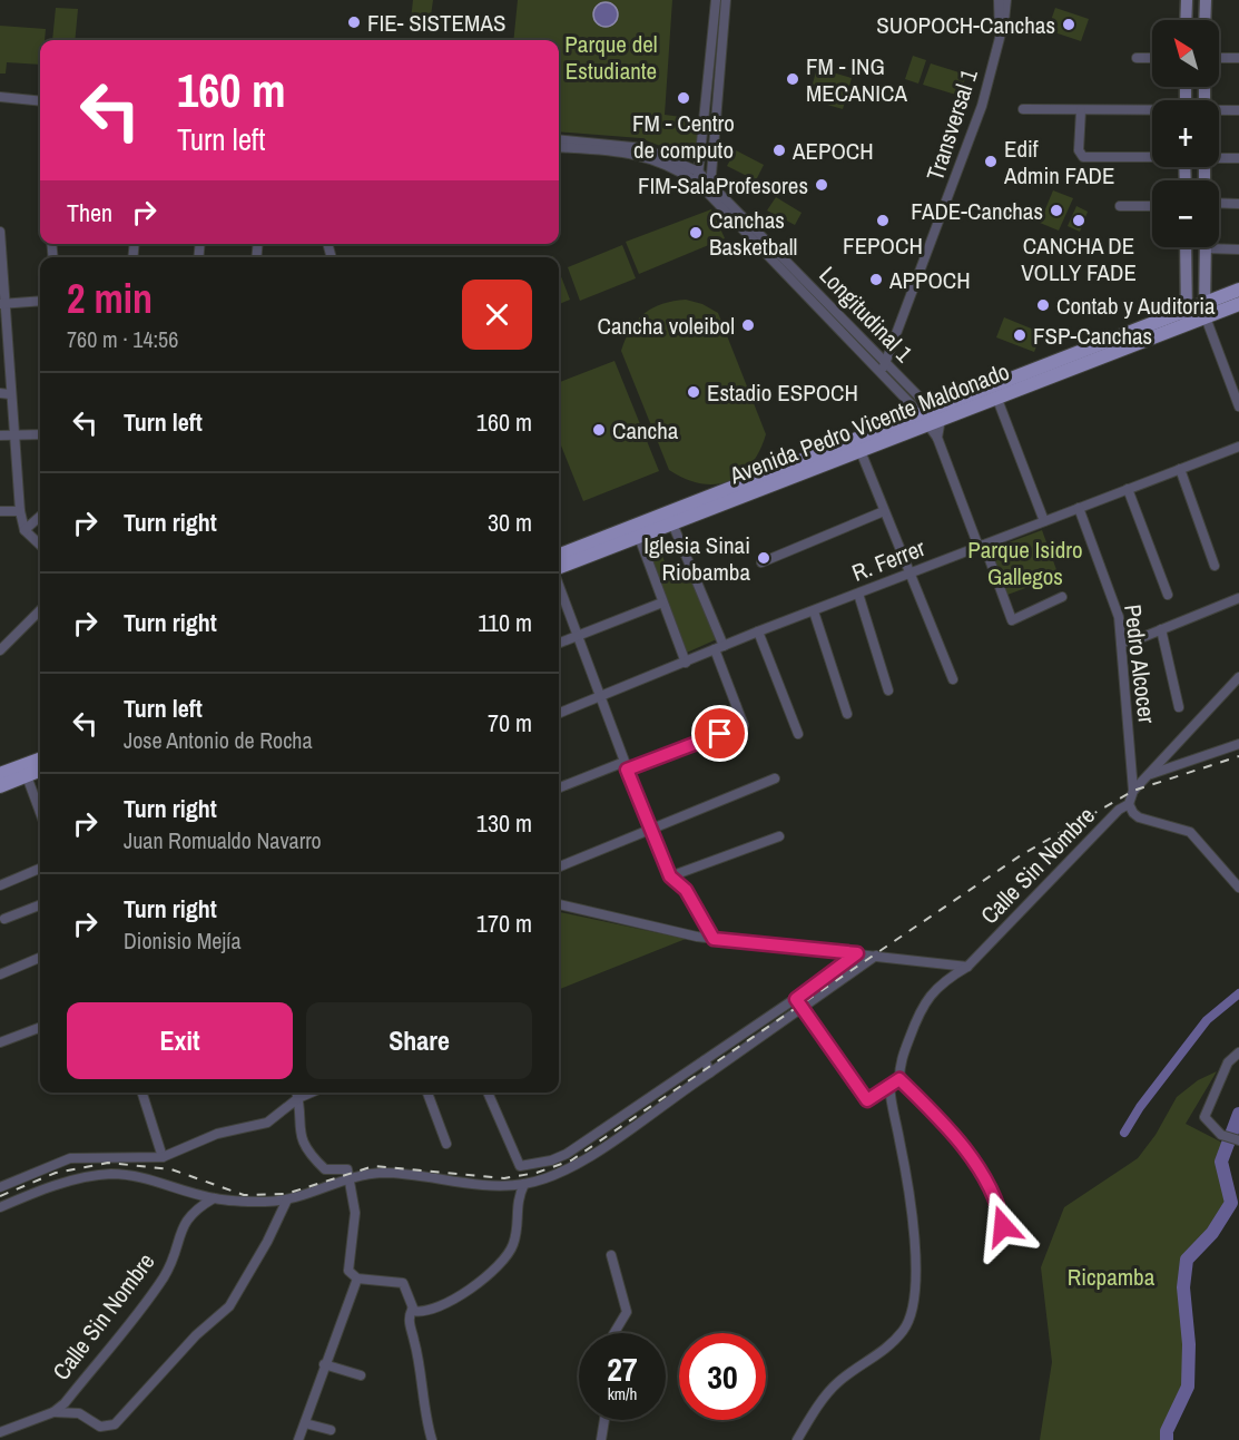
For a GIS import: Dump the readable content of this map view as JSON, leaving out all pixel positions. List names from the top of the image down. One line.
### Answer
{"streets":{"main road":["Avenida Pedro Vicente Maldonado"],"street":["Transversal 1","Longitudinal 1","R. Ferrer","Pedro Alcocer","Calle Sin Nombre"]},"crossings":[["Transversal 1","Longitudinal 1"],["Longitudinal 1","Avenida Pedro Vicente Maldonado"],["Longitudinal 1","R. Ferrer"],["R. Ferrer","Pedro Alcocer"],["Pedro Alcocer","Calle Sin Nombre"]],"parks":["Parque del Estudiante","Parque Isidro Gallegos","Ricpamba"],"places":["FIE- SISTEMAS","SUOPOCH-Canchas","FM - ING MECANICA","FM - Centro de computo","AEPOCH","Edif Admin FADE","FIM-SalaProfesores","FADE-Canchas","FEPOCH","CANCHA DE VOLLY FADE","Canchas Basketball","APPOCH","Contab y Auditoria","Cancha voleibol","FSP-Canchas","Estadio ESPOCH","Cancha","Iglesia Sinai Riobamba"],"north":"top left","page":{"map_buttons":["+","−"],"turn":["160 m","Turn left"],"then":"Then","heading":["2 min","760 m · 14:56"],"list":[{"name":"Turn left","value":"160 m"},{"name":"Turn right","value":"30 m"},{"name":"Turn right","value":"110 m"},{"name":"Turn left","note":"Jose Antonio de Rocha","value":"70 m"},{"name":"Turn right","note":"Juan Romualdo Navarro","value":"130 m"},{"name":"Turn right","note":"Dionisio Mejía","value":"170 m"}],"buttons":["Exit","Share"],"speed":"27 km/h","limit":"30"}}
